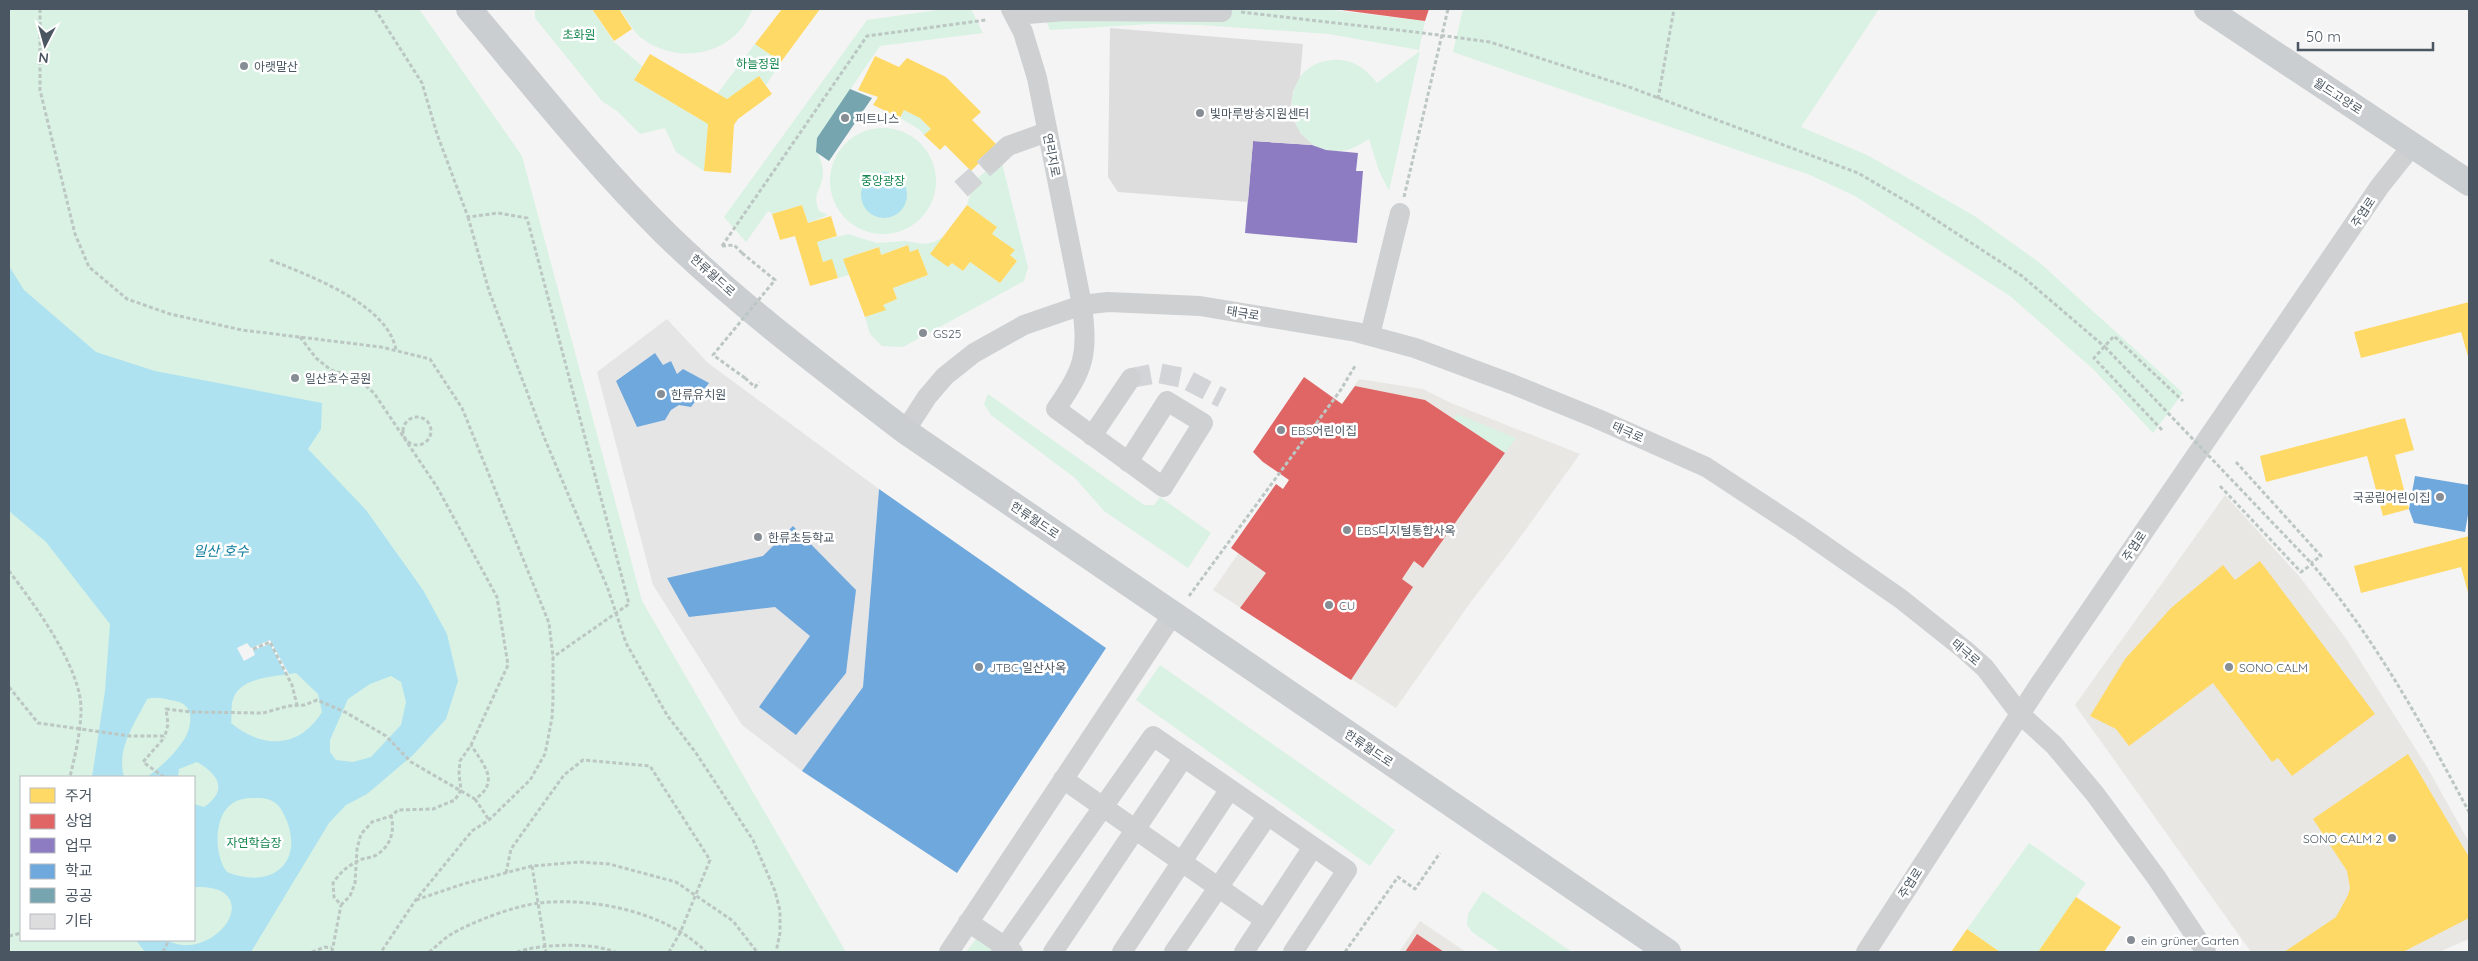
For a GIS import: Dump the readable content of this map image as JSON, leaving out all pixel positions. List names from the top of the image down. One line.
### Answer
{"streets":{"main road":["월드고양로","한류월드로"],"street":["연리지로","주엽로","태극로"]},"crossings":[["월드고양로","주엽로"],["연리지로","태극로"],["주엽로","태극로"],["한류월드로","태극로"]],"water":["일산 호수"],"parks":["초화원","하늘정원","중앙광장","자연학습장"],"places":["아랫말산","빛마루방송지원센터","피트니스","GS25","일산호수공원","한류유치원","EBS어린이집","국공립어린이집","EBS디지털통합사옥","한류초등학교","CU","JTBC 일산사옥","SONO CALM","SONO CALM 2","ein grüner Garten"],"legend":["주거","상업","업무","학교","공공","기타"],"scale_bar":"50 m","north":"bottom"}
